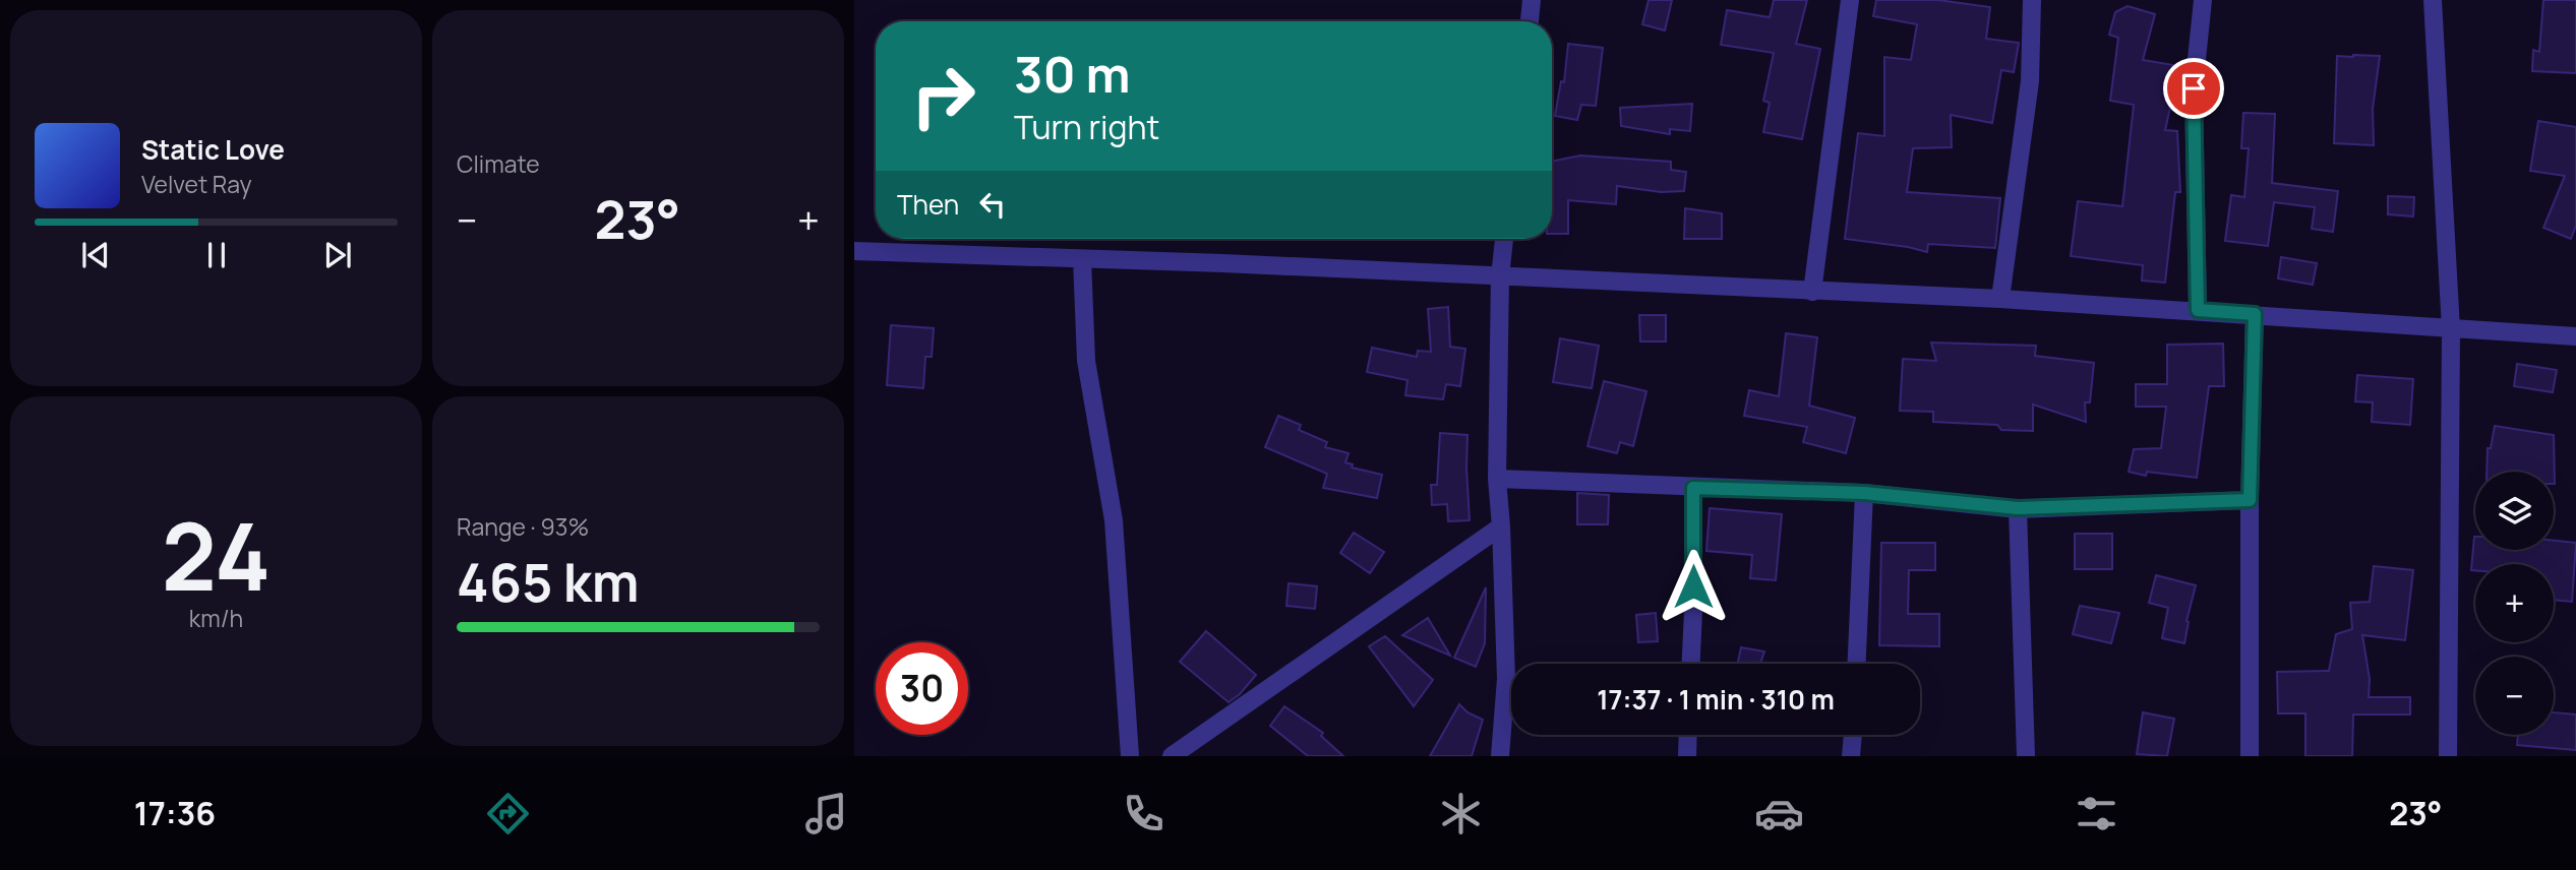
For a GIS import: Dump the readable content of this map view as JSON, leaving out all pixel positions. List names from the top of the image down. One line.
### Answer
{"page":{"tile":["Climate",["24","km/h"],["Range · 93%","465 km"]],"turn":["30 m","Turn right"],"song":["Static Love","Velvet Ray"],"then":"Then","heat":["−","23°","+"],"map_buttons":["+","−"],"limit":"30","trip":"17:37 · 1 min · 310 m","tabs":["17:36","23°"]}}
